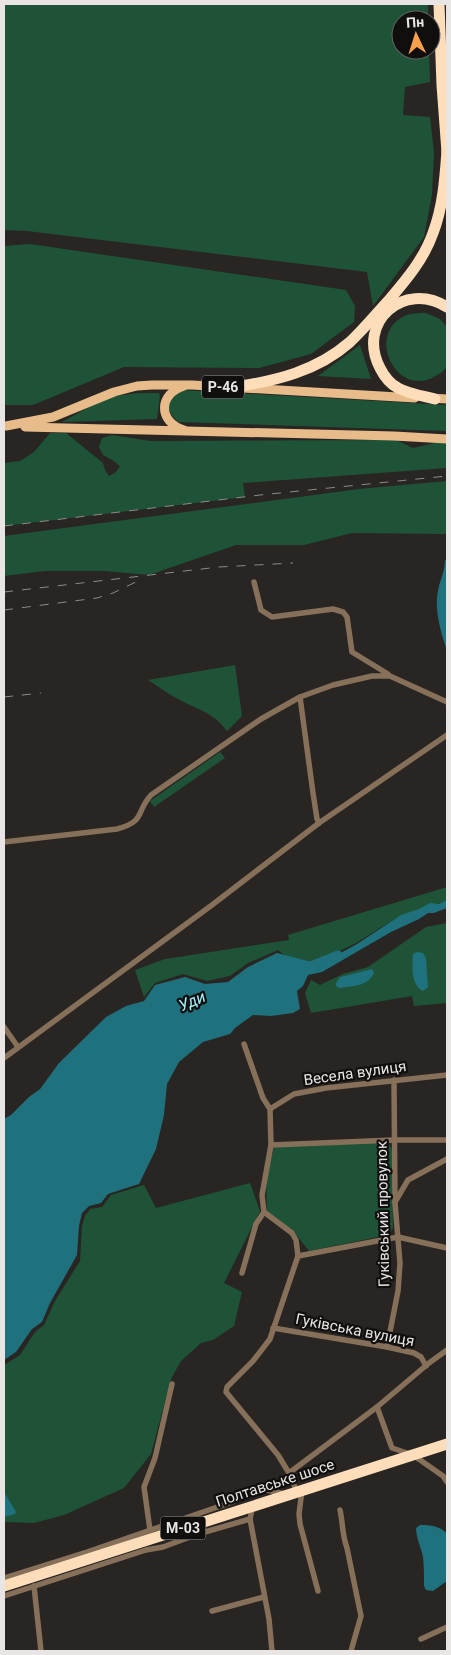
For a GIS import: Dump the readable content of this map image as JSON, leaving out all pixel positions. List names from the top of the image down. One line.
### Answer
{"streets":{"highway":["Полтавське шосе","М-03"],"main road":["Р-46"],"street":["Весела вулиця","Гуківський провулок","Гуківська вулиця"]},"crossings":[["Весела вулиця","Гуківський провулок"],["Гуківський провулок","Гуківська вулиця"],["Гуківська вулиця","Полтавське шосе"]],"water":["Уди"],"north":"top"}
